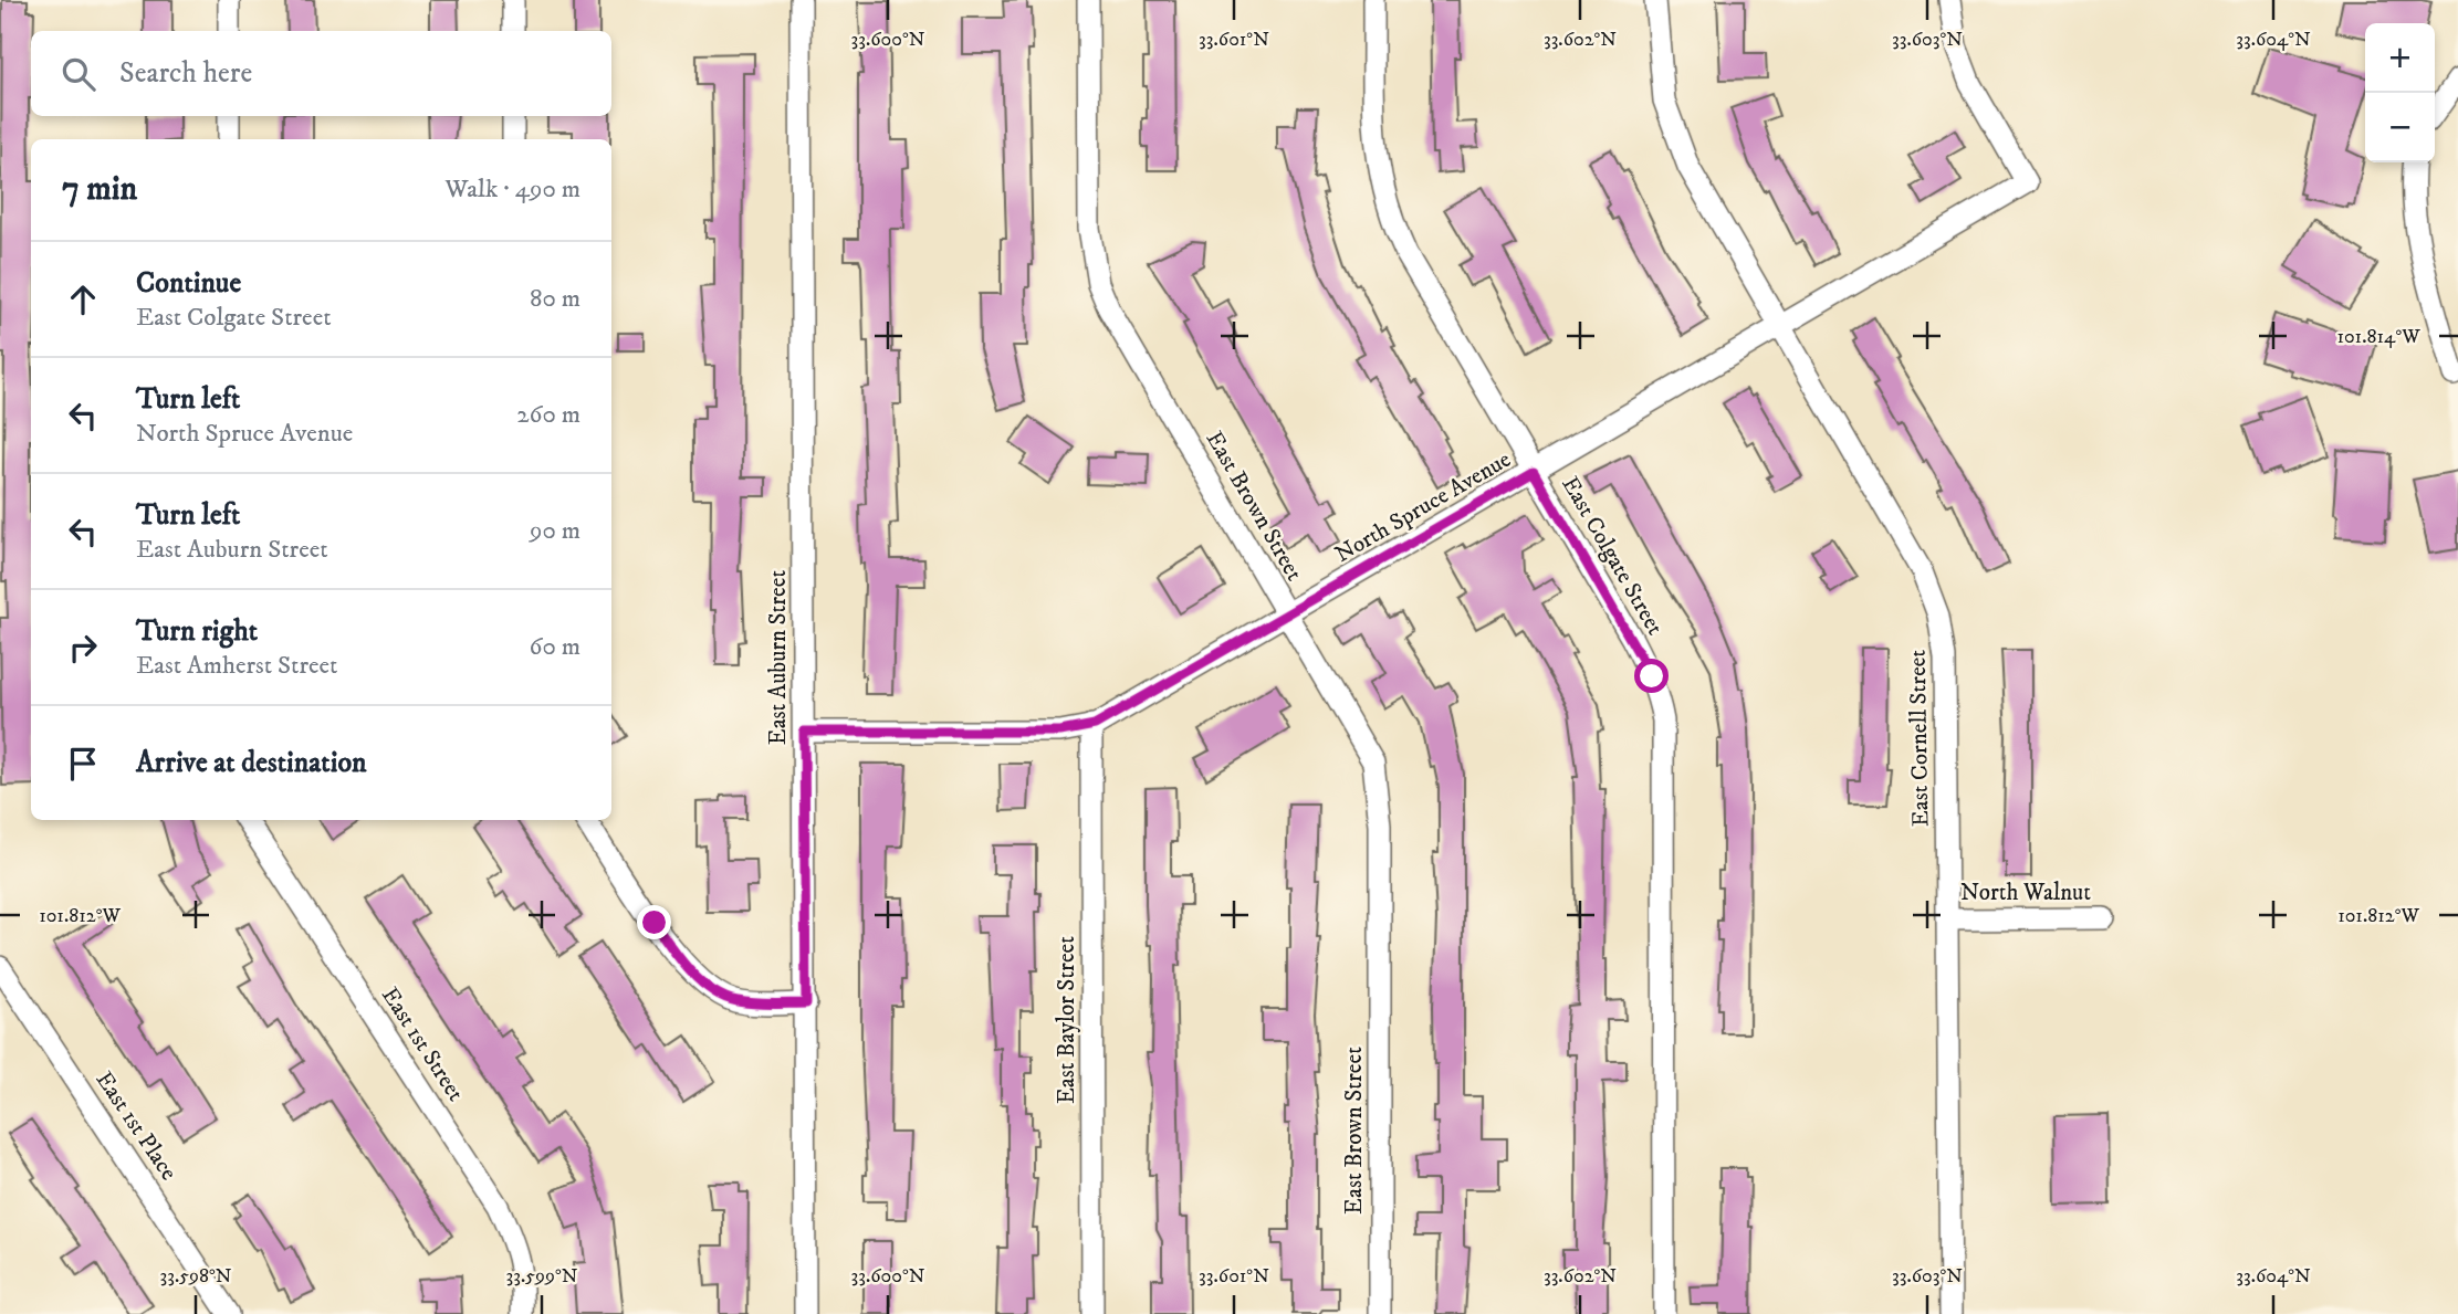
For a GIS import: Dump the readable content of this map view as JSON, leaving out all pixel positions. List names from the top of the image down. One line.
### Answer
{"streets":{"street":["East Brown Street","North Spruce Avenue","East Colgate Street","East Auburn Street","East Cornell Street","North Walnut","East Baylor Street","East 1st Street","East 1st Place"]},"crossings":[["East Brown Street","North Spruce Avenue"],["North Spruce Avenue","East Colgate Street"],["North Spruce Avenue","East Auburn Street"],["North Spruce Avenue","East Cornell Street"],["North Spruce Avenue","East Baylor Street"],["East Cornell Street","North Walnut"]],"page":{"map_buttons":["+","−"],"search":"Search here","heading":["7 min","Walk · 490 m"],"list":[["Continue","East Colgate Street","80 m"],["Turn left","North Spruce Avenue","260 m"],["Turn left","East Auburn Street","90 m"],["Turn right","East Amherst Street","60 m"],"Arrive at destination"]},"coordinates":["33.600°N","33.601°N","33.602°N","33.603°N","33.604°N","101.814°W","101.812°W","33.598°N","33.599°N"]}
